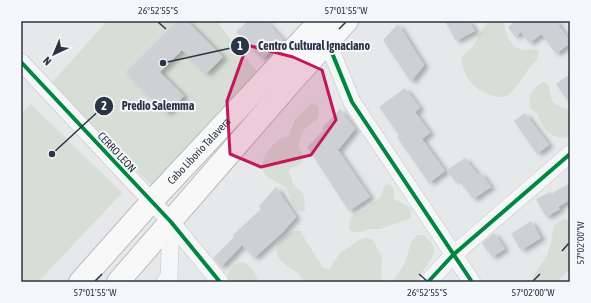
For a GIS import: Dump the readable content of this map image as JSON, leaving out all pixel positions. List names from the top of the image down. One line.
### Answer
{"streets":{"highway":["Cabo Liborio Talavera"],"street":["CERRO LEON"]},"crossings":[["Cabo Liborio Talavera","CERRO LEON"]],"places":["Centro Cultural Ignaciano","Predio Salemma"],"north":"bottom left","coordinates":["26°52'55\"S","57°01'55\"W","57°02'00\"W"]}
